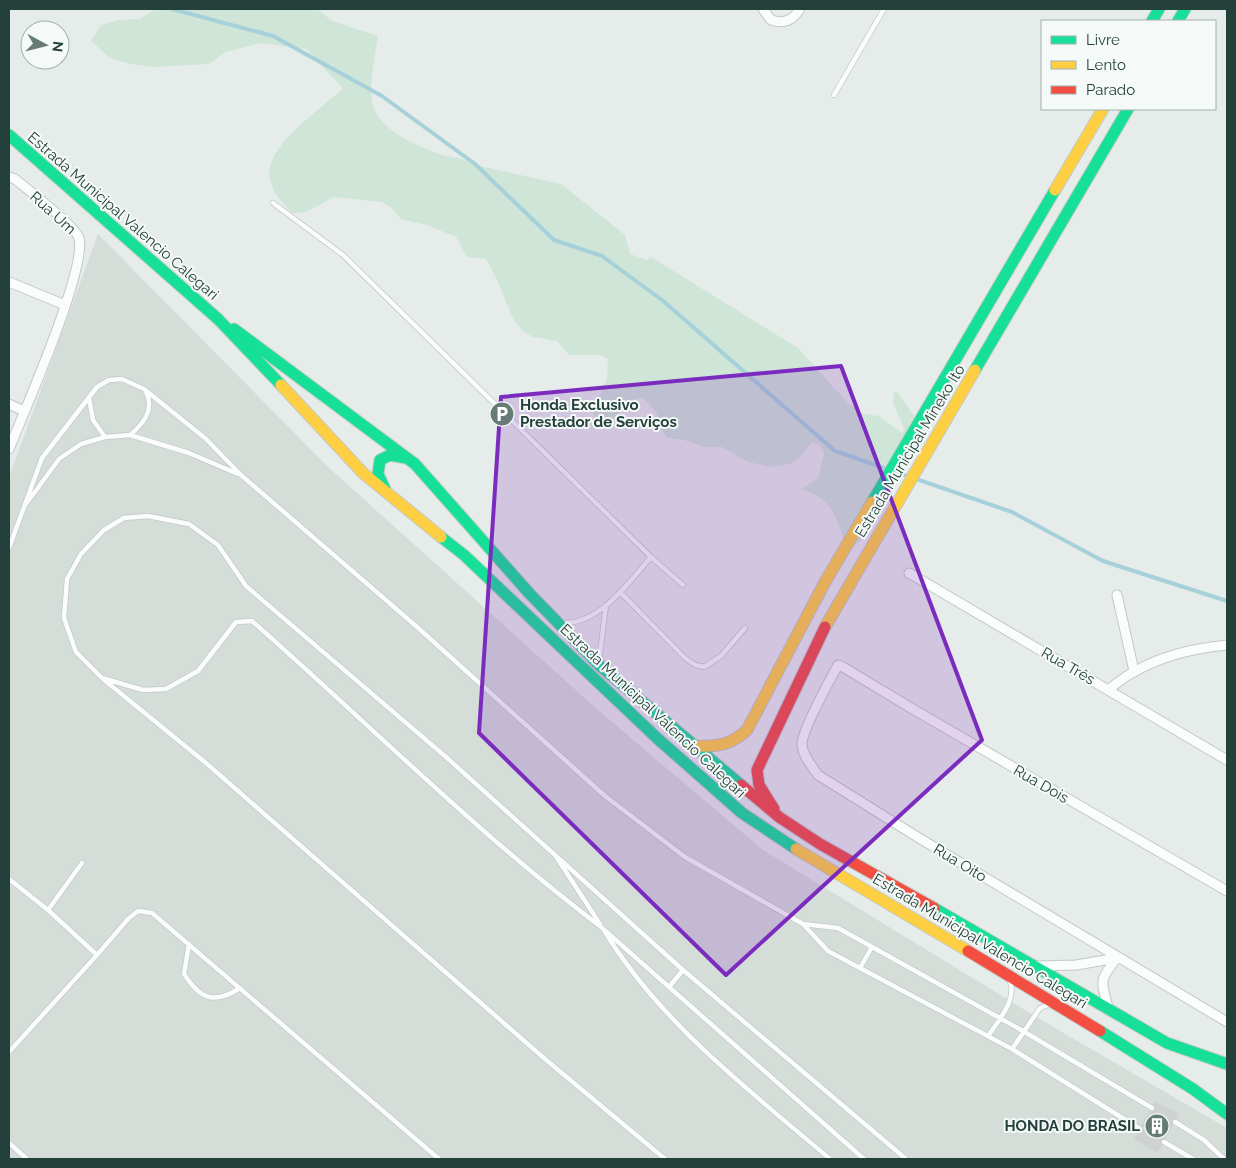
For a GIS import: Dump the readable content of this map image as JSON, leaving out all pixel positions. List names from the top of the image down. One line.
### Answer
{"streets":{"main road":["Estrada Municipal Valencio Calegari","Estrada Municipal Mineko Ito"],"street":["Rua Um","Rua Três","Rua Dois","Rua Oito"]},"crossings":[["Estrada Municipal Valencio Calegari","Estrada Municipal Mineko Ito"],["Rua Dois","Rua Oito"]],"places":{"parking":["Honda Exclusivo Prestador de Serviços"],"building":["HONDA DO BRASIL"]},"legend":["Livre","Lento","Parado"],"north":"right"}
